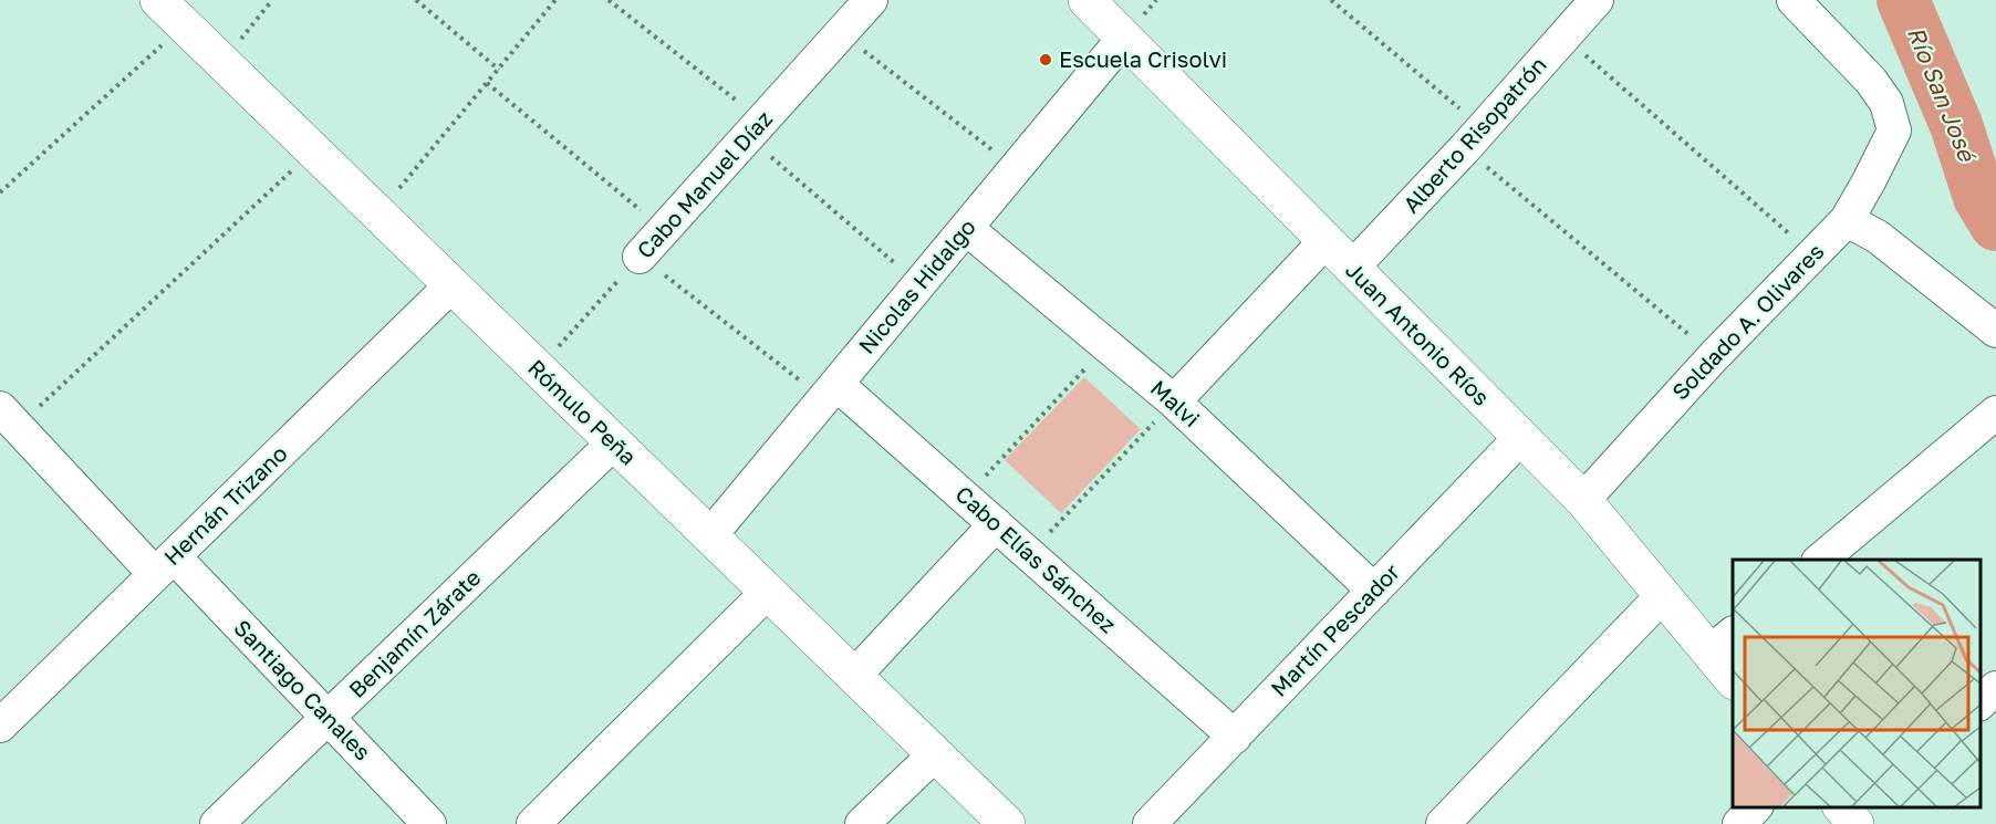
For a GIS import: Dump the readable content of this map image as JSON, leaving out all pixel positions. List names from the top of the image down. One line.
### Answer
{"streets":{"street":["Alberto Risopatrón","Cabo Manuel Díaz","Nicolas Hidalgo","Soldado A. Olivares","Juan Antonio Ríos","Malvi","Rómulo Peña","Hernán Trizano","Cabo Elías Sánchez","Martín Pescador","Benjamín Zárate","Santiago Canales"]},"crossings":[["Alberto Risopatrón","Juan Antonio Ríos"],["Cabo Manuel Díaz","Rómulo Peña"],["Nicolas Hidalgo","Juan Antonio Ríos"],["Nicolas Hidalgo","Malvi"],["Nicolas Hidalgo","Rómulo Peña"],["Nicolas Hidalgo","Cabo Elías Sánchez"],["Soldado A. Olivares","Juan Antonio Ríos"],["Juan Antonio Ríos","Martín Pescador"],["Malvi","Martín Pescador"],["Rómulo Peña","Hernán Trizano"],["Rómulo Peña","Benjamín Zárate"],["Hernán Trizano","Santiago Canales"],["Cabo Elías Sánchez","Martín Pescador"],["Benjamín Zárate","Santiago Canales"]],"water":["Río San José"],"places":["Escuela Crisolvi"]}
